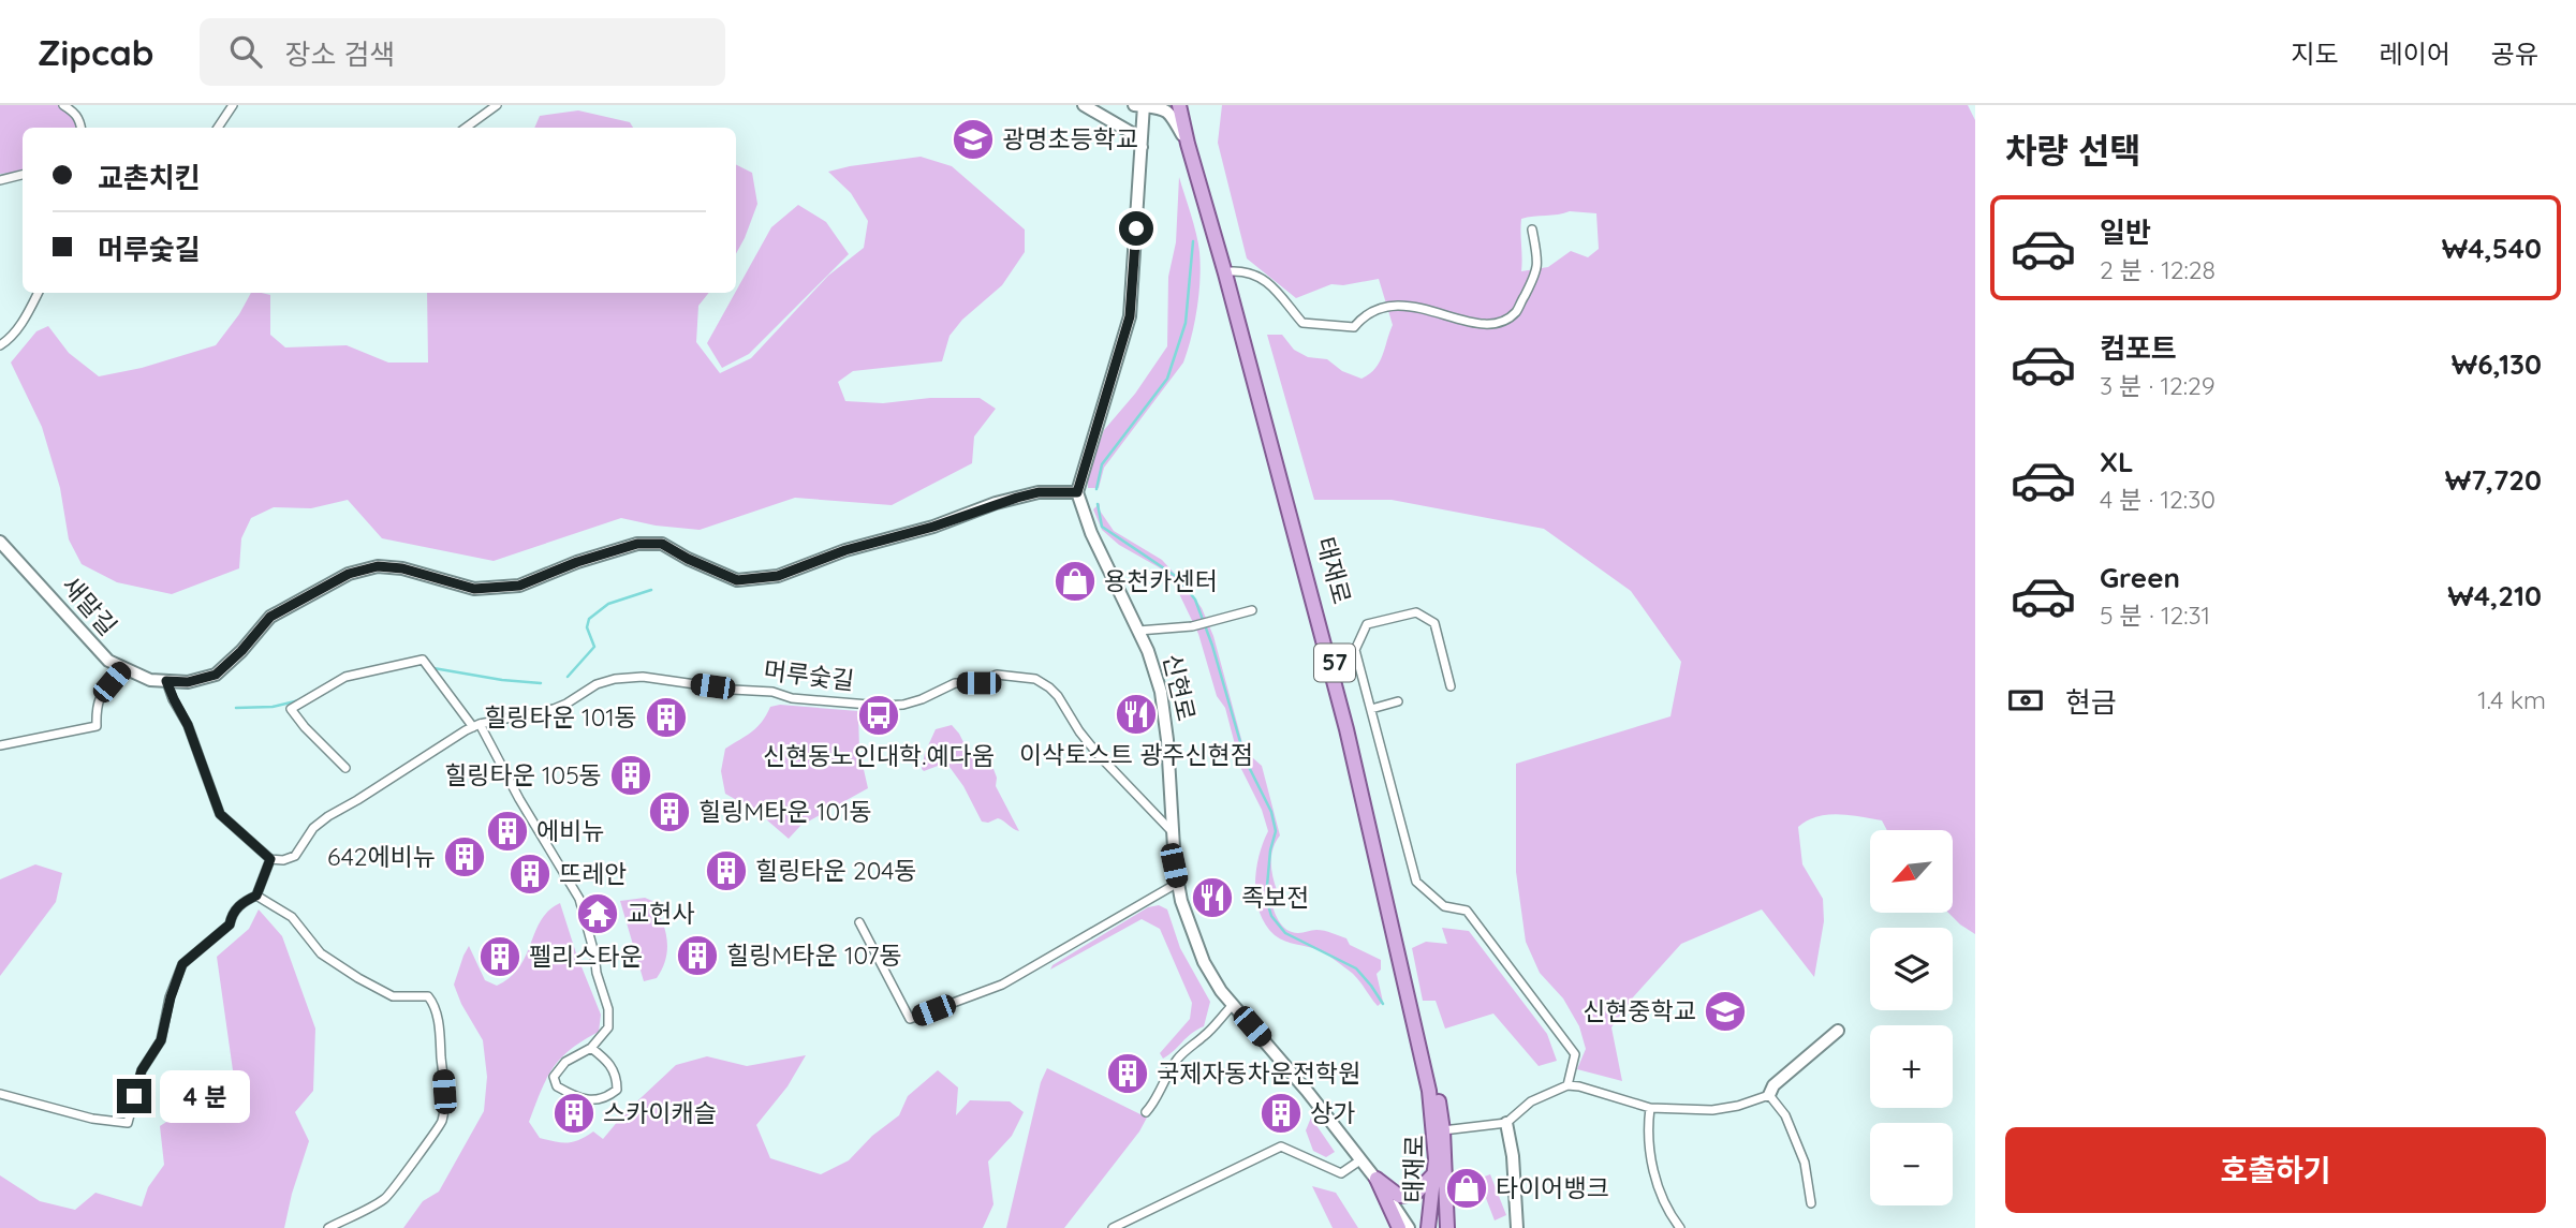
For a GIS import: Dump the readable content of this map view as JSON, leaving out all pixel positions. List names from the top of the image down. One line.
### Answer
{"streets":{"main road":["태재로","57"],"street":["새말길","머루숯길","신현로"]},"crossings":[["새말길","신현로"],["머루숯길","신현로"]],"places":{"school or university":["광명초등학교","신현중학교"],"shop":["용천카센터","타이어뱅크"],"restaurant":["이삭토스트 광주신현점","족보전"],"bus stop":["신현동노인대학.예다움"],"building":["힐링타운 101동","힐링타운 105동","힐링M타운 101동","에비뉴","642에비뉴","힐링타운 204동","뜨레안","힐링M타운 107동","펠리스타운","국제자동차운전학원","스카이캐슬","상가"],"temple":["교헌사"]},"north":"bottom left","page":{"header":"Zipcab","search":"장소 검색","nav":["지도","레이어","공유"],"heading":"차량 선택","banner":["교촌치킨","머루숯길"],"list":[{"name":"일반","note":"2 분 · 12:28","value":"₩4,540"},{"name":"컴포트","note":"3 분 · 12:29","value":"₩6,130"},{"name":"XL","note":"4 분 · 12:30","value":"₩7,720"},{"name":"Green","note":"5 분 · 12:31","value":"₩4,210"}],"pay":["현금","1.4 km"],"map_buttons":["+","−"],"bubble":"4 분","buttons":"호출하기"}}
